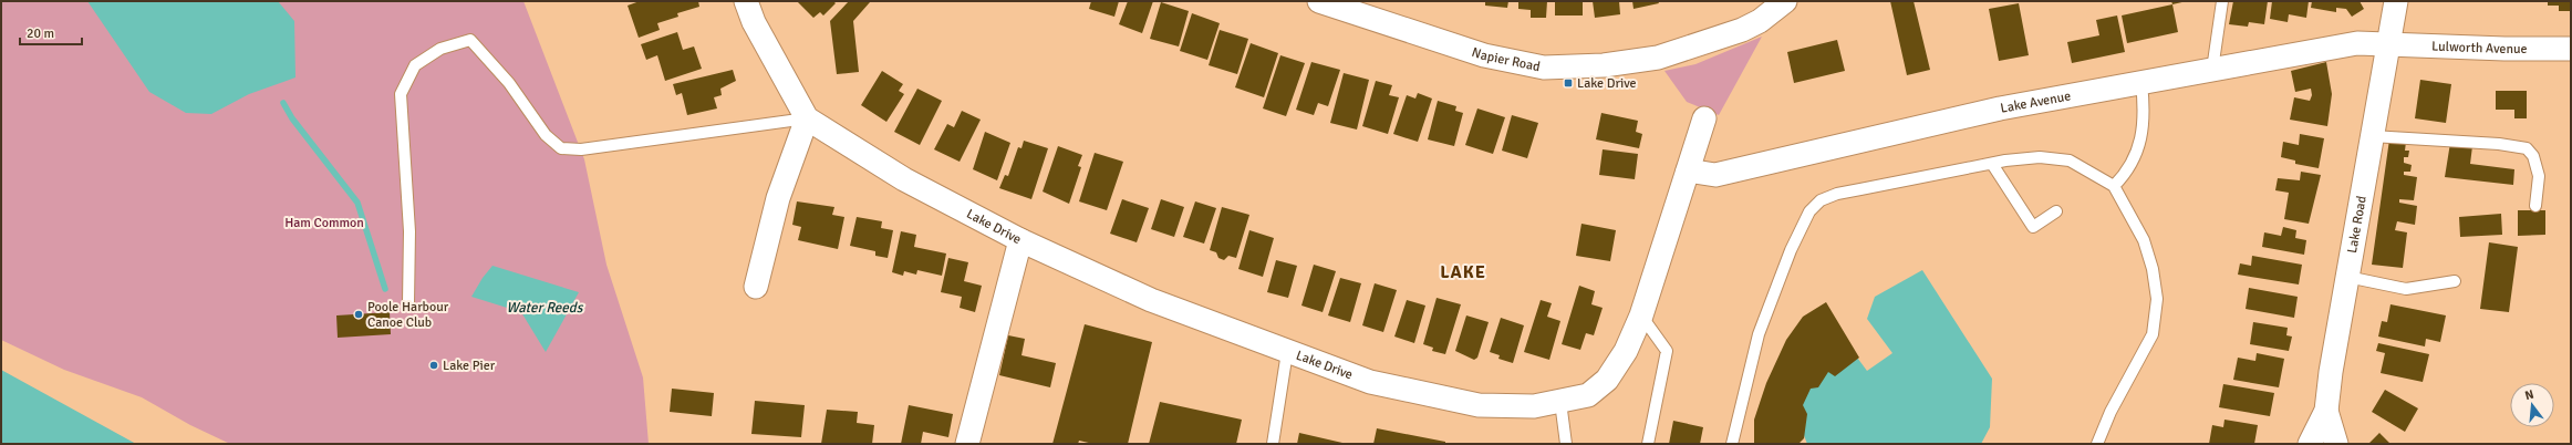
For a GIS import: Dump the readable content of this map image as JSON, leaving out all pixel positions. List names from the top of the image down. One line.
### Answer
{"streets":{"street":["Lulworth Avenue","Napier Road","Lake Avenue","Lake Road","Lake Drive"]},"crossings":[["Lulworth Avenue","Lake Avenue"],["Lulworth Avenue","Lake Road"],["Lake Avenue","Lake Road"],["Lake Avenue","Lake Drive"]],"districts":["LAKE"],"water":["Water Reeds"],"parks":["Ham Common"],"places":{"transit":["Lake Drive"],"other":["Poole Harbour Canoe Club","Lake Pier"]},"scale_bar":"20 m","north":"top"}
